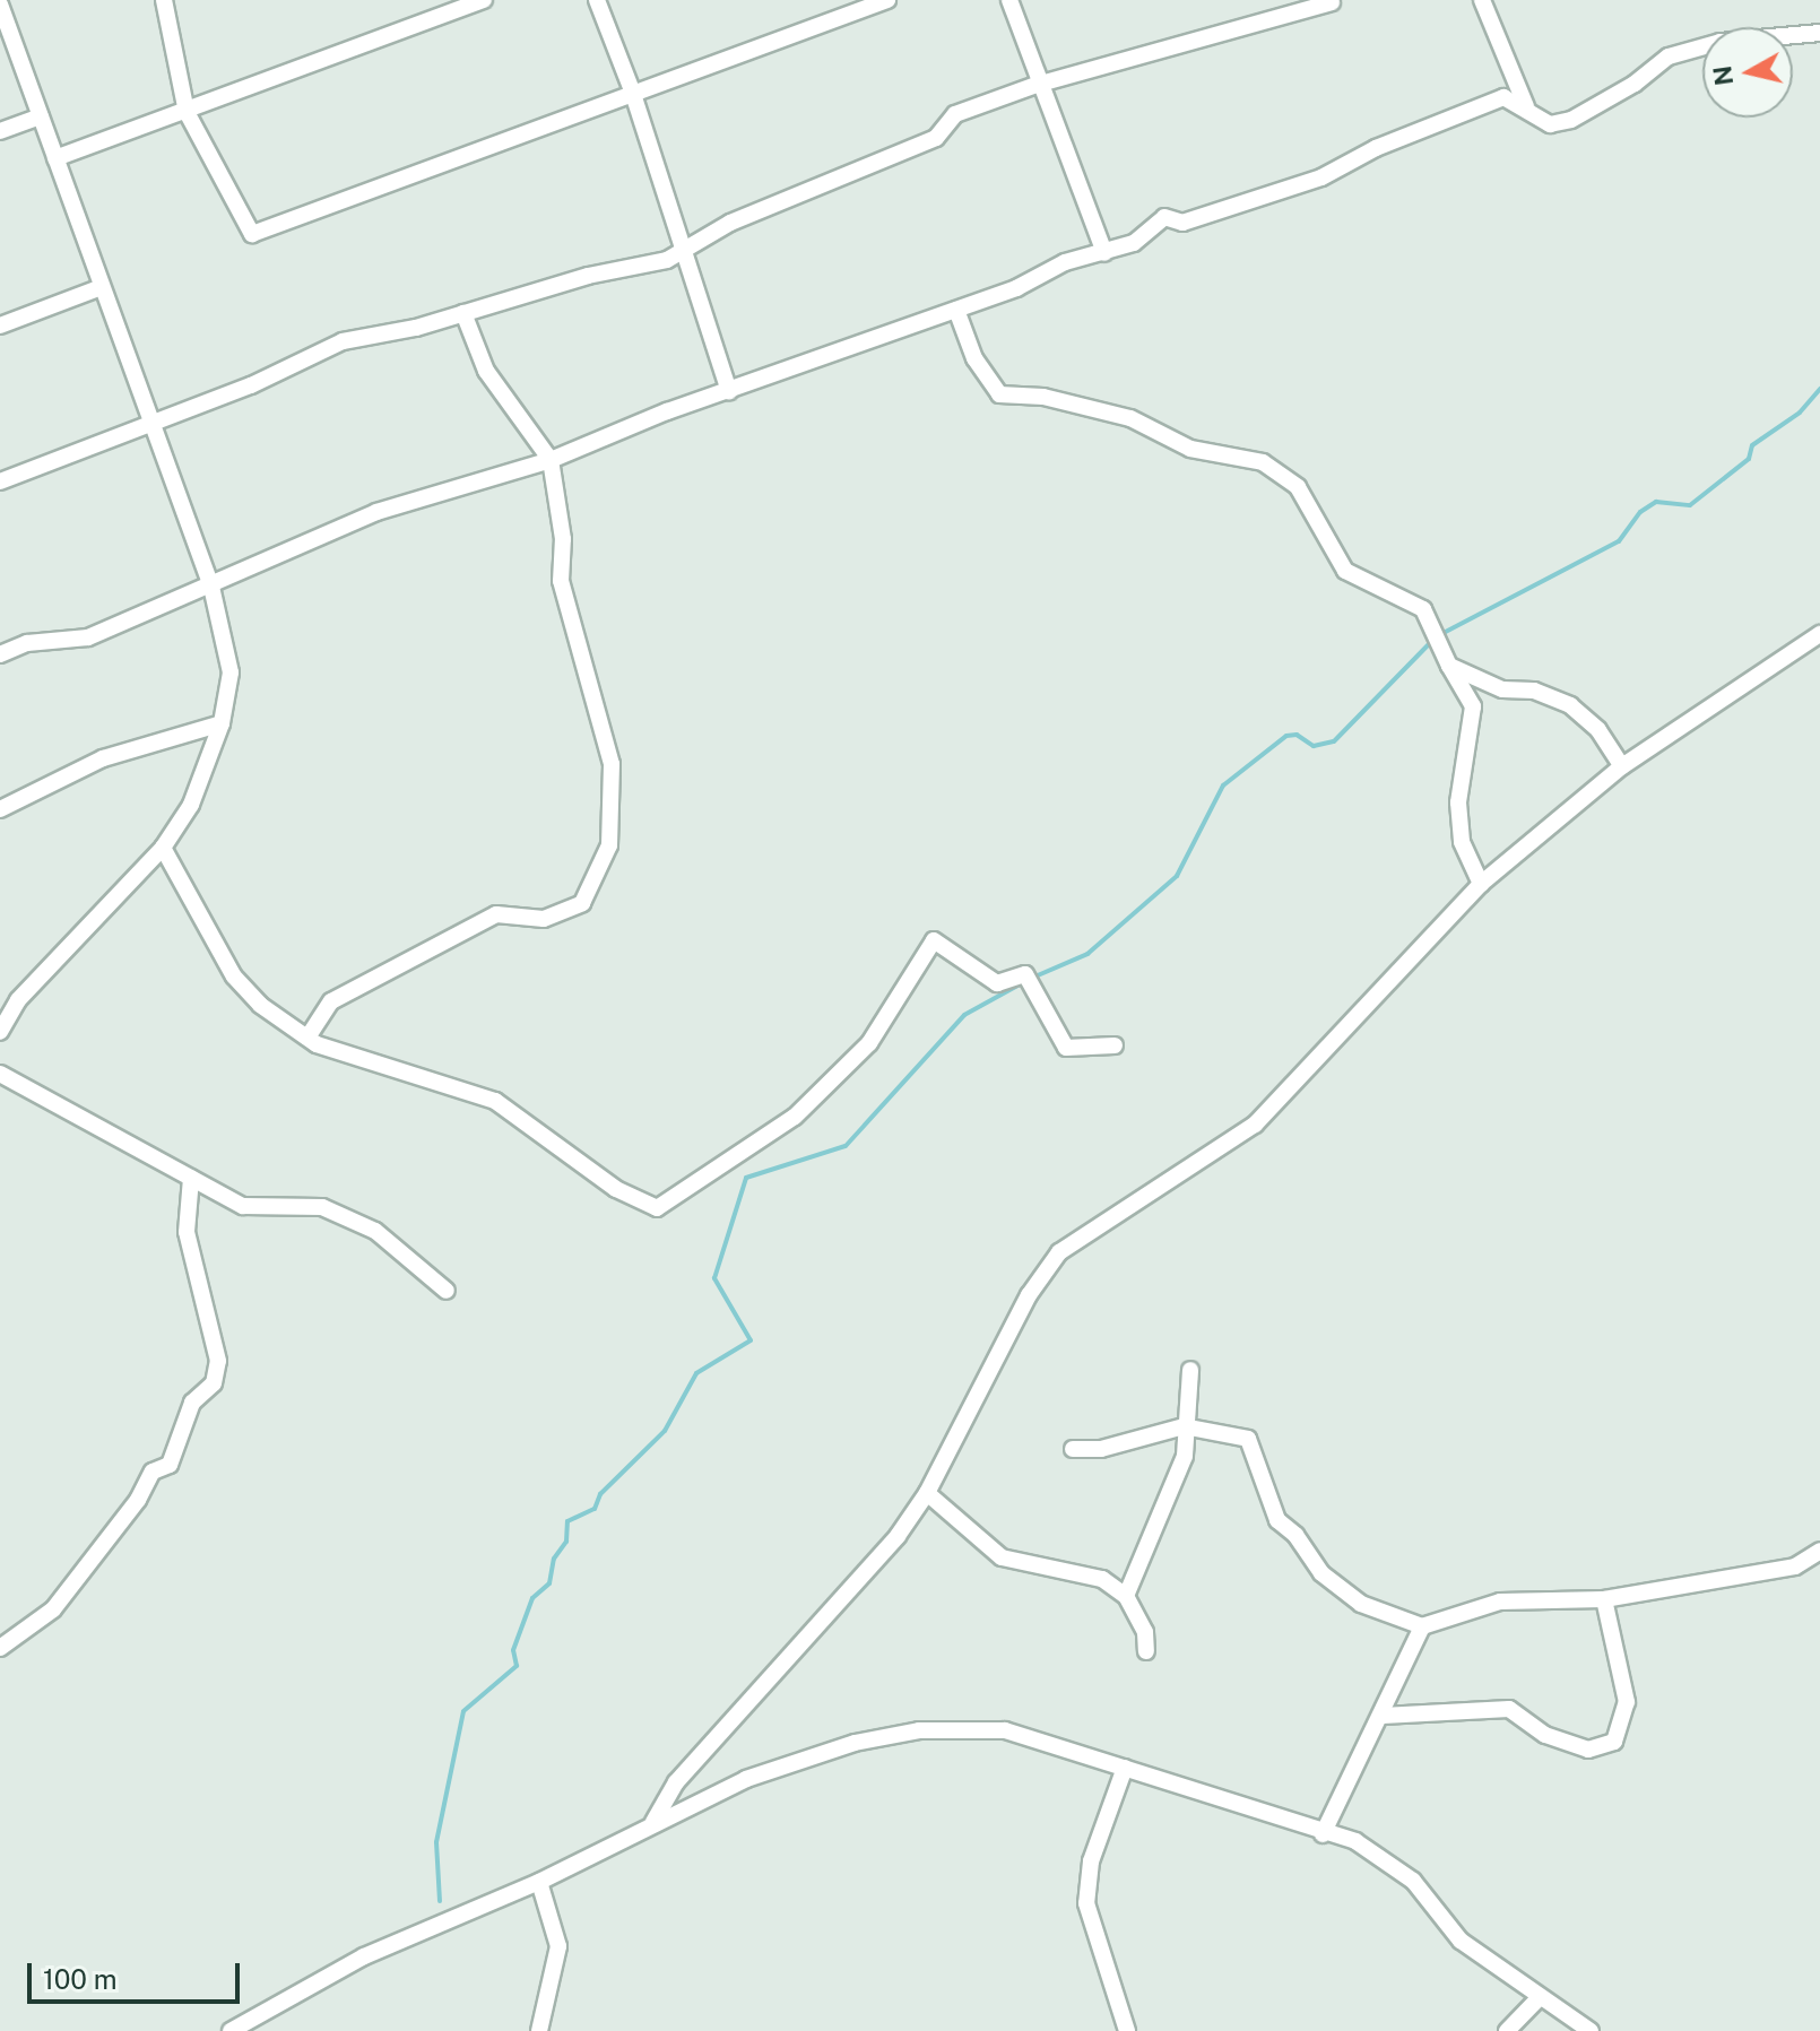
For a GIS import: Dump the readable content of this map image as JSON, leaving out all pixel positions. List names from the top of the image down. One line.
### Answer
{"scale_bar":"100 m","north":"left"}
